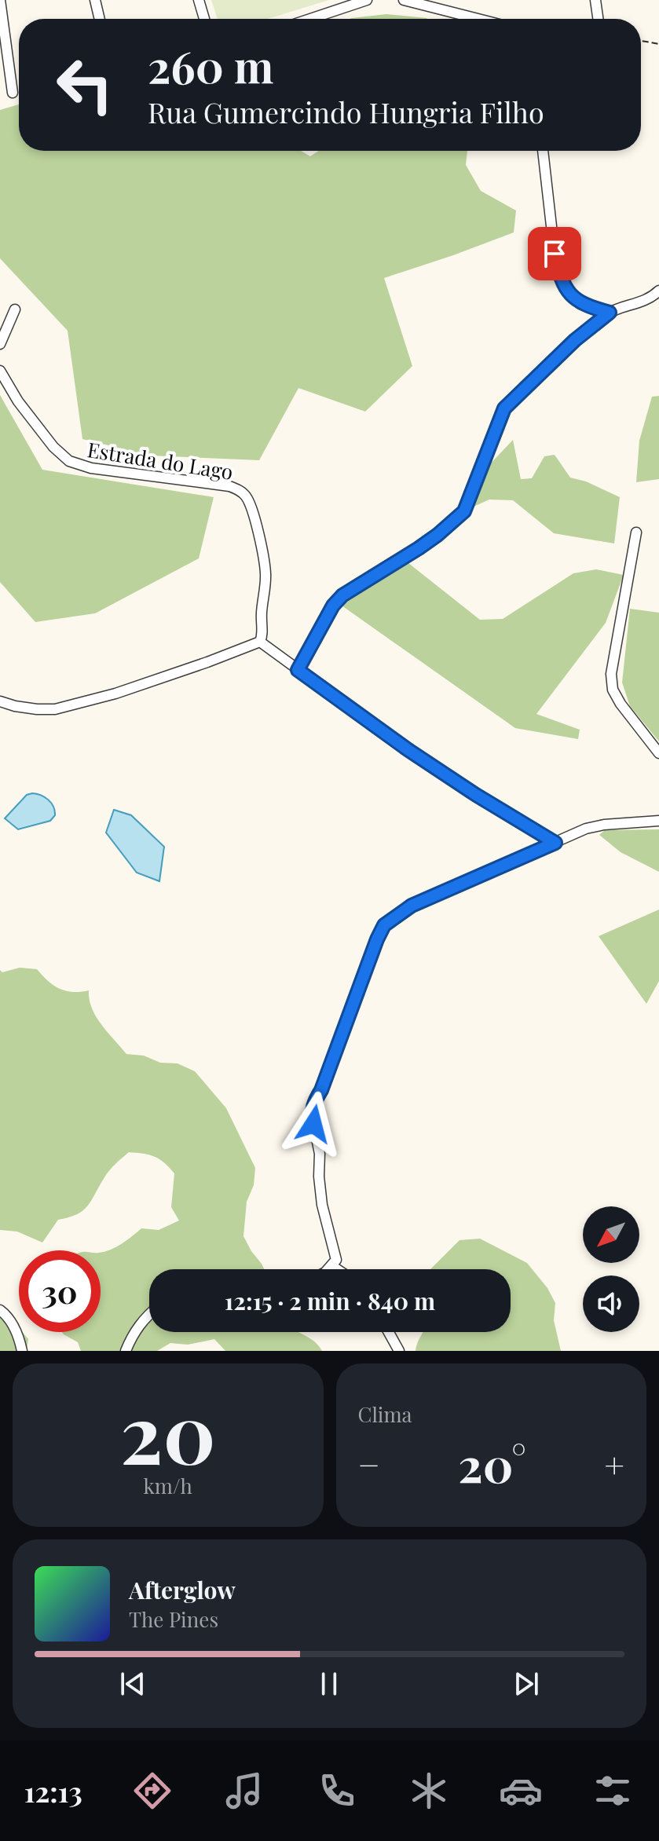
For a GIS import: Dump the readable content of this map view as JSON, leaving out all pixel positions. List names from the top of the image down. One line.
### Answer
{"streets":{"street":["Estrada do Lago"]},"north":"bottom left","page":{"turn":["260 m","Rua Gumercindo Hungria Filho"],"limit":"30","trip":"12:15 · 2 min · 840 m","tile":[["20","km/h"],"Clima"],"heat":["−","20°","+"],"song":["Afterglow","The Pines"],"tabs":"12:13"}}
